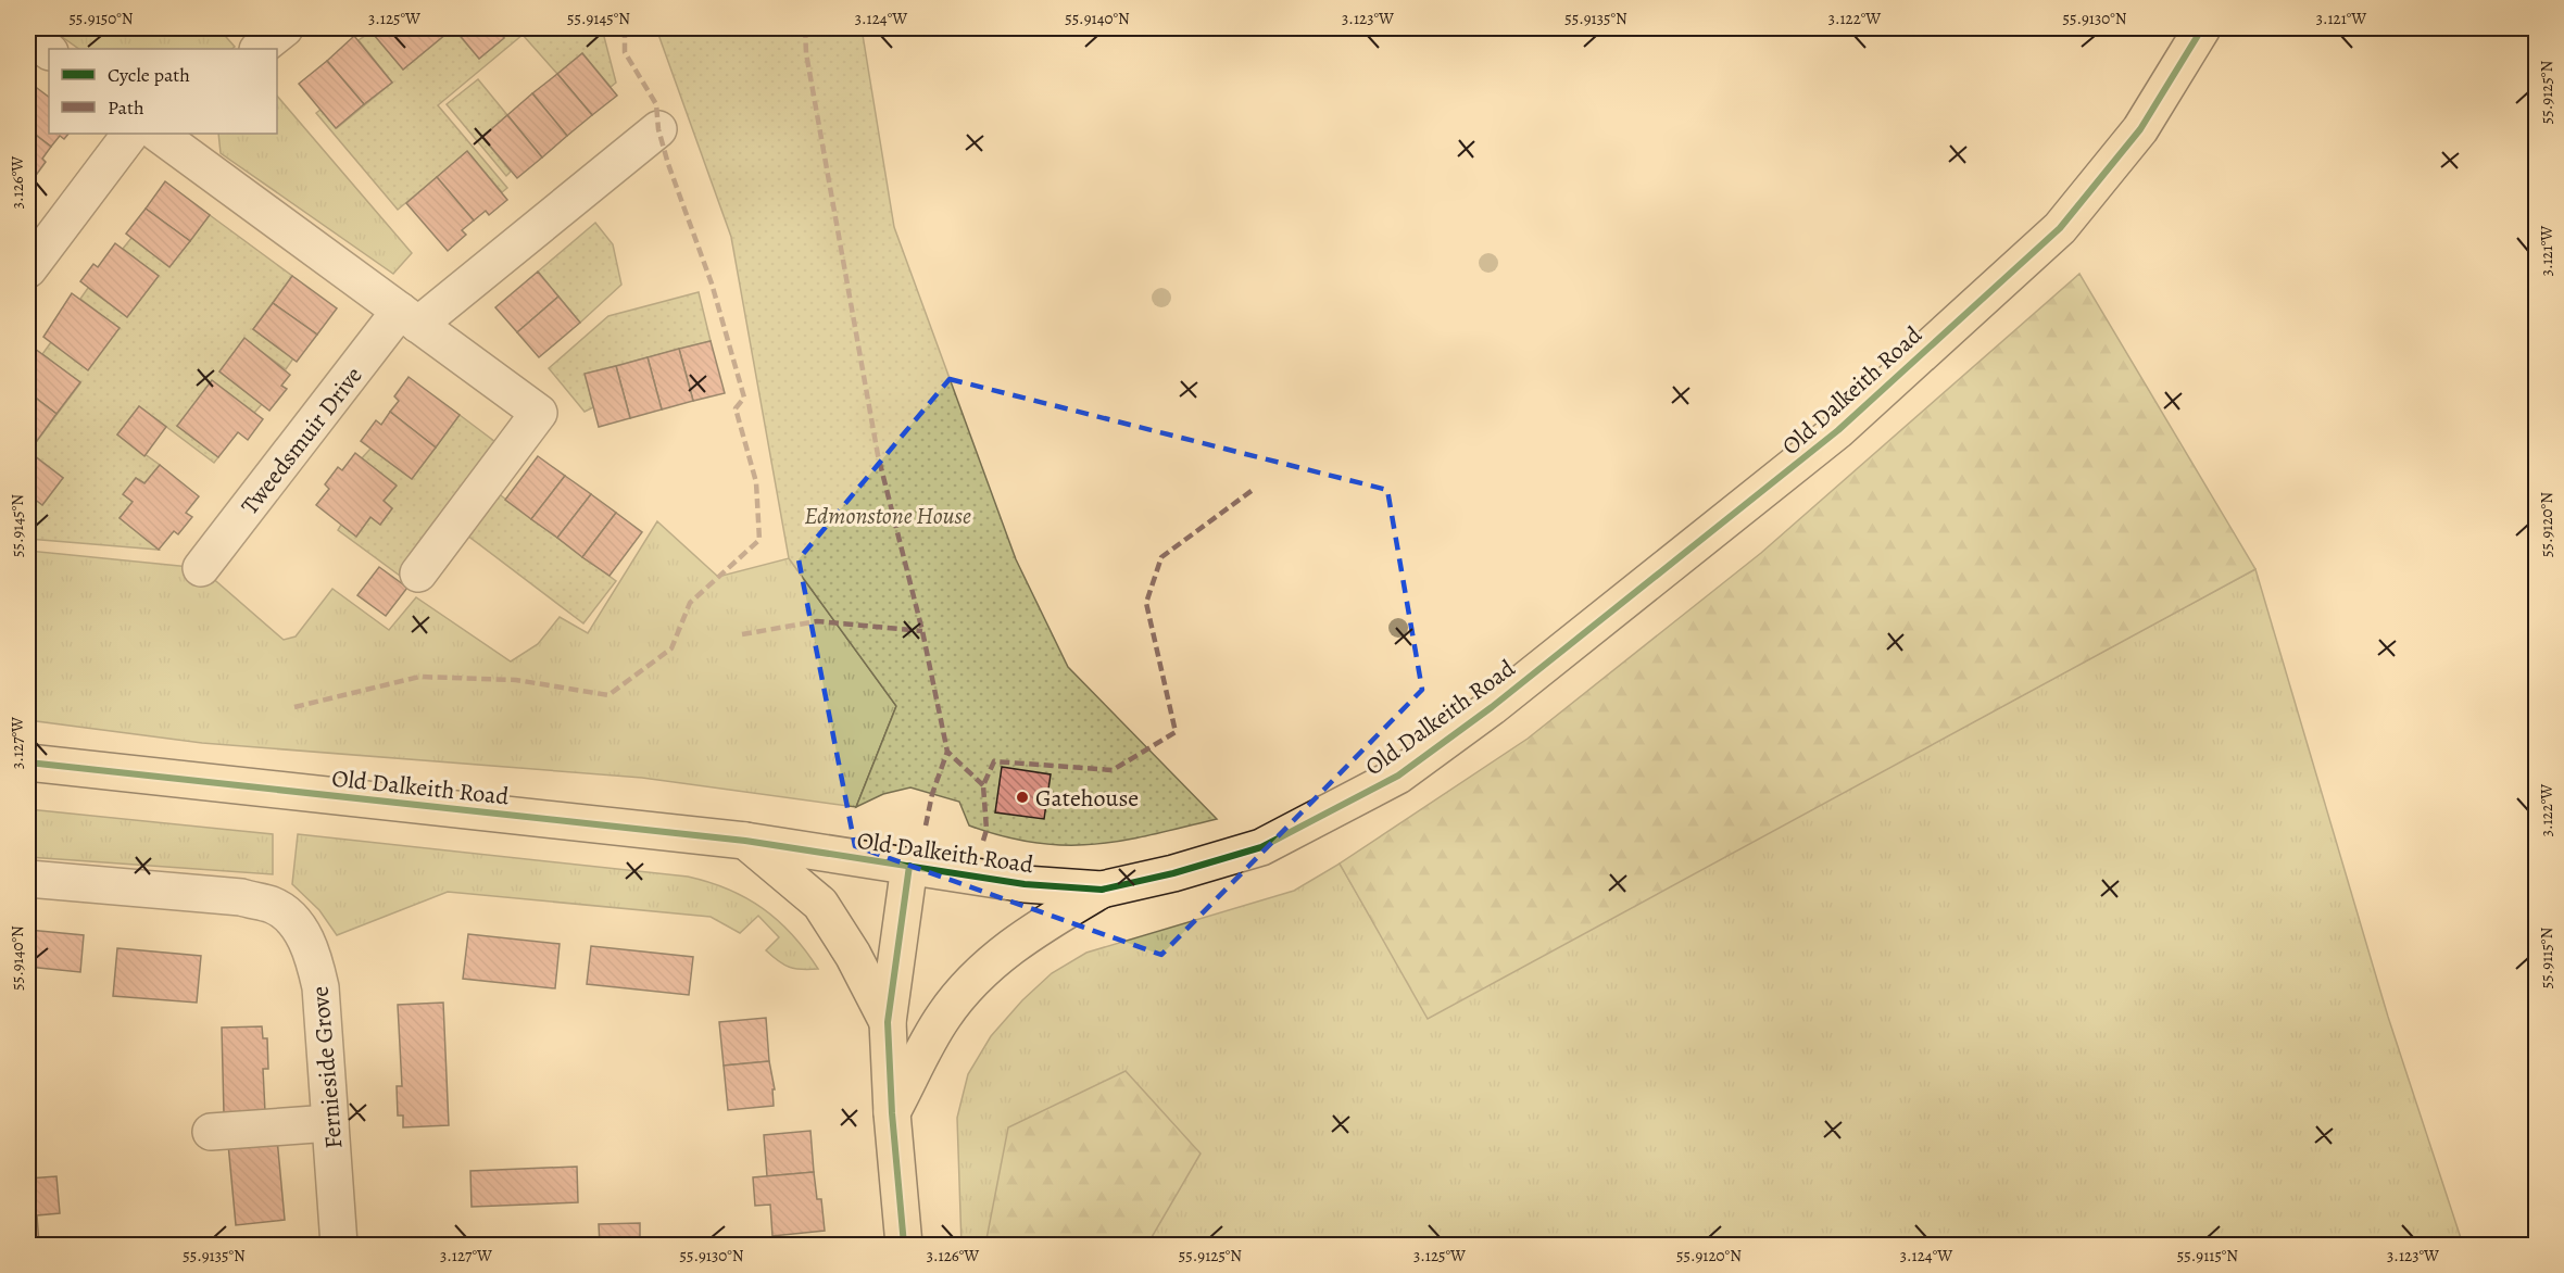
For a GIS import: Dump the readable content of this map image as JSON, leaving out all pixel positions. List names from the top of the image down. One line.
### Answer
{"streets":{"main road":["Old Dalkeith Road"],"street":["Tweedsmuir Drive","Fernieside Grove"]},"parks":["Edmonstone House"],"places":["Gatehouse"],"legend":["Cycle path","Path"],"coordinates":["55.9150°N","3.125°W","55.9145°N","3.124°W","55.9140°N","3.123°W","55.9135°N","3.122°W","55.9130°N","3.121°W","55.9125°N","3.126°W","55.9120°N","3.127°W","55.9115°N"]}
